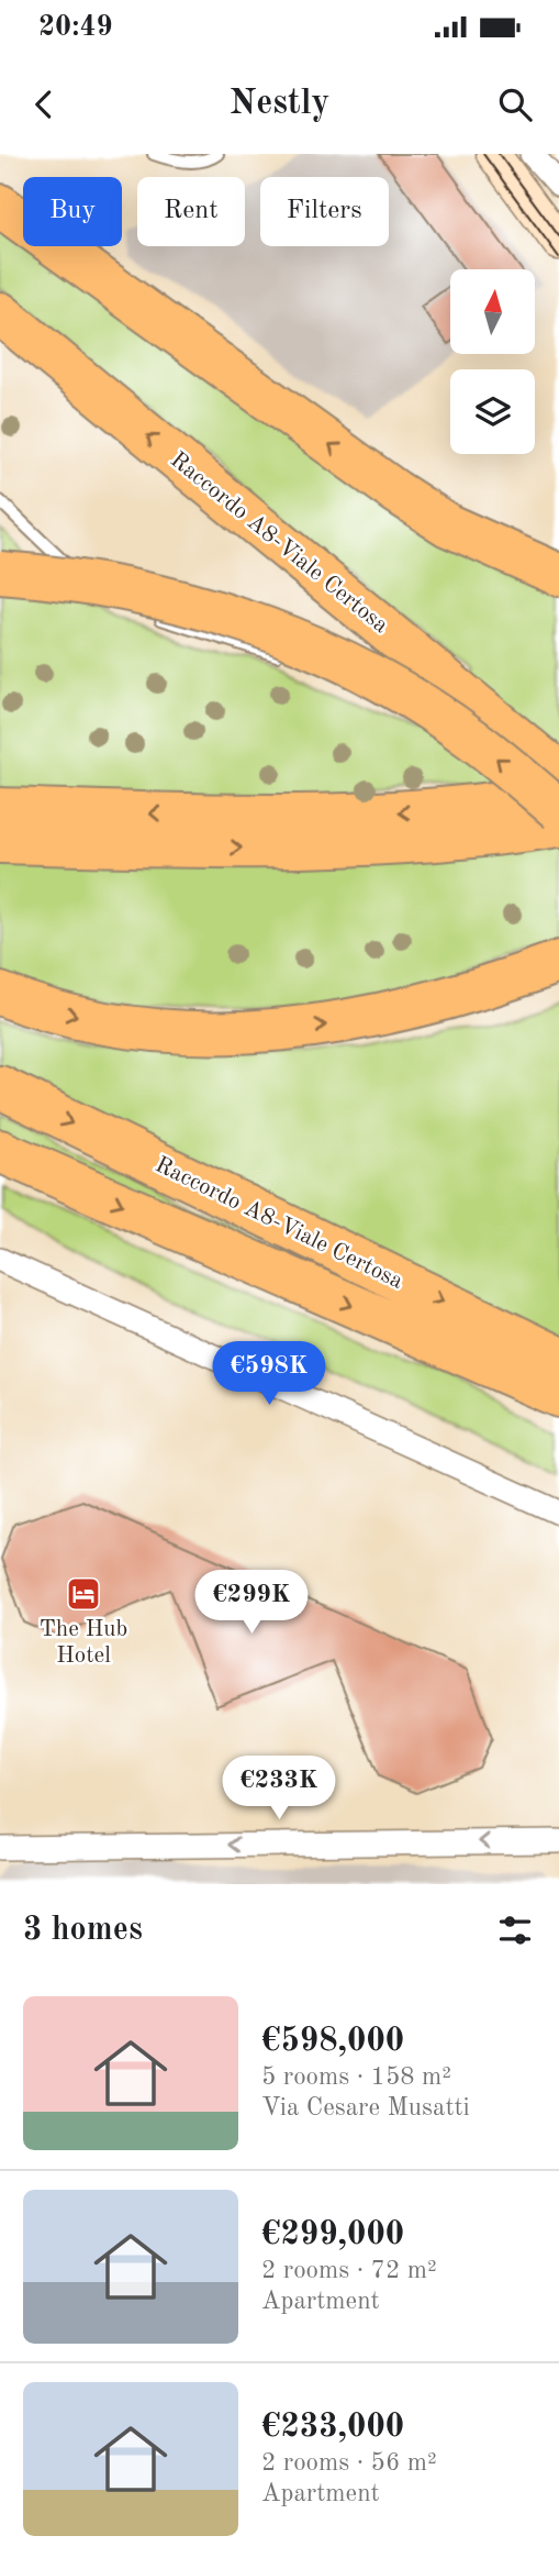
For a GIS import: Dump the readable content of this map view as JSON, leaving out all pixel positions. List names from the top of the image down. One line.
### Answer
{"streets":{"highway":["Raccordo A8-Viale Certosa"]},"places":{"hotel":["The Hub Hotel"]},"north":"top","page":{"status":"20:49","header":"Nestly","chip":["Buy","Rent","Filters"],"price":["€598K","€299K","€233K"],"heading":"3 homes","list":[{"name":"€598,000","note":"5 rooms · 158 m² · Via Cesare Musatti"},{"name":"€299,000","note":"2 rooms · 72 m² · Apartment"},{"name":"€233,000","note":"2 rooms · 56 m² · Apartment"}]}}
